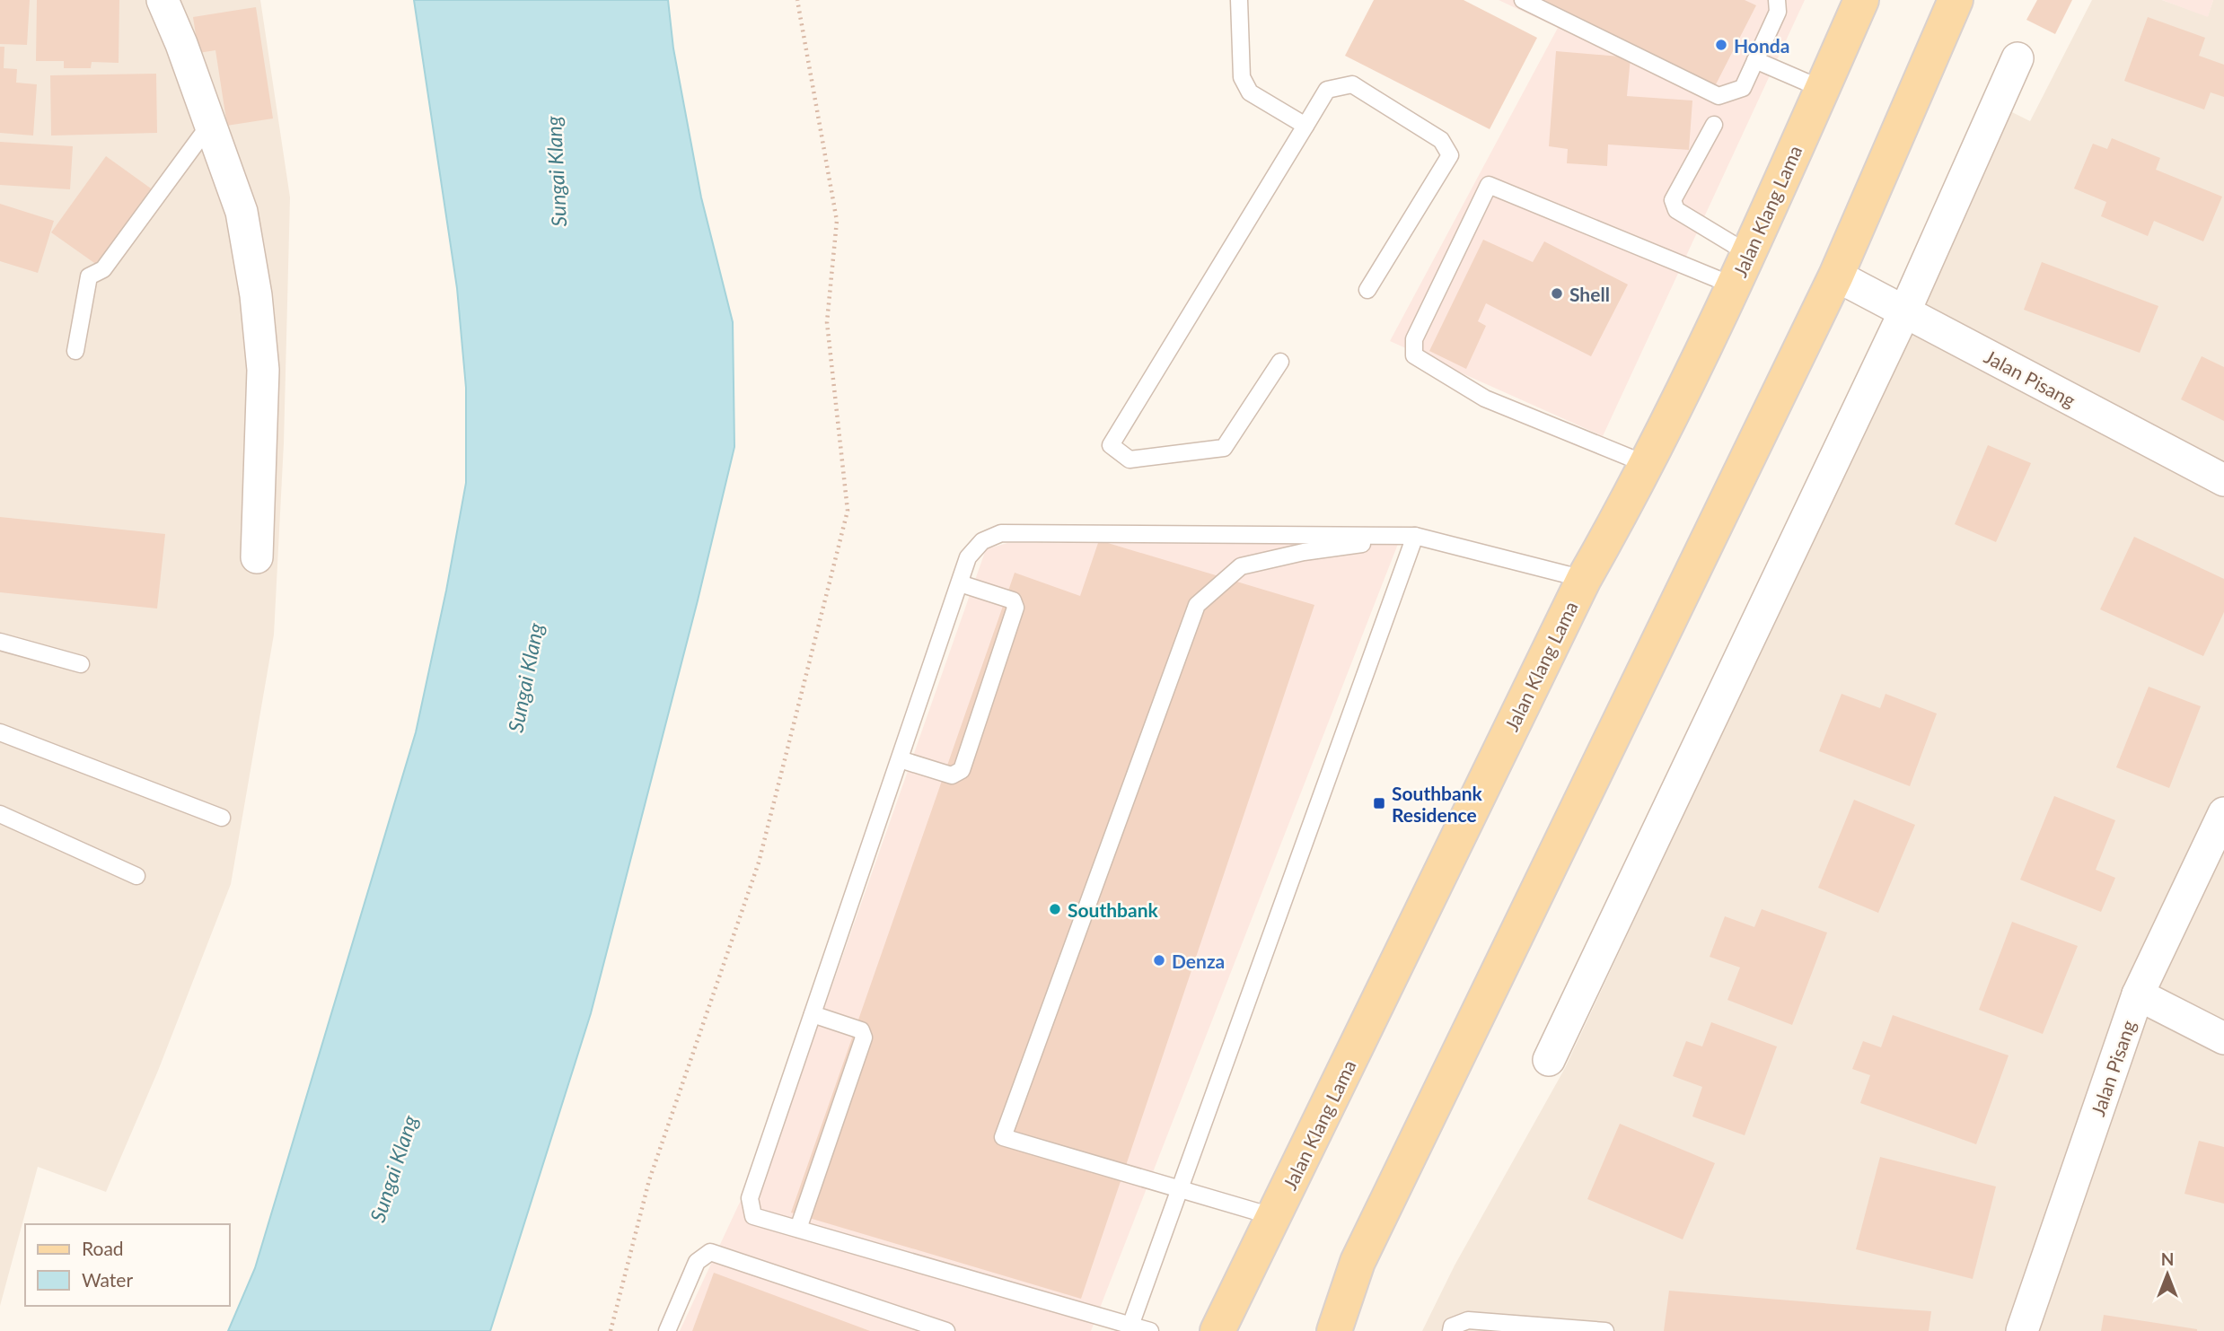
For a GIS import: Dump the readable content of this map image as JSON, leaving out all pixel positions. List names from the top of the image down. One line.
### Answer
{"streets":{"main road":["Jalan Klang Lama"],"street":["Jalan Pisang"]},"water":["Sungai Klang"],"places":{"other":["Honda","Shell","Southbank","Denza"],"transit":["Southbank Residence"]},"legend":["Road","Water"],"north":"top"}
